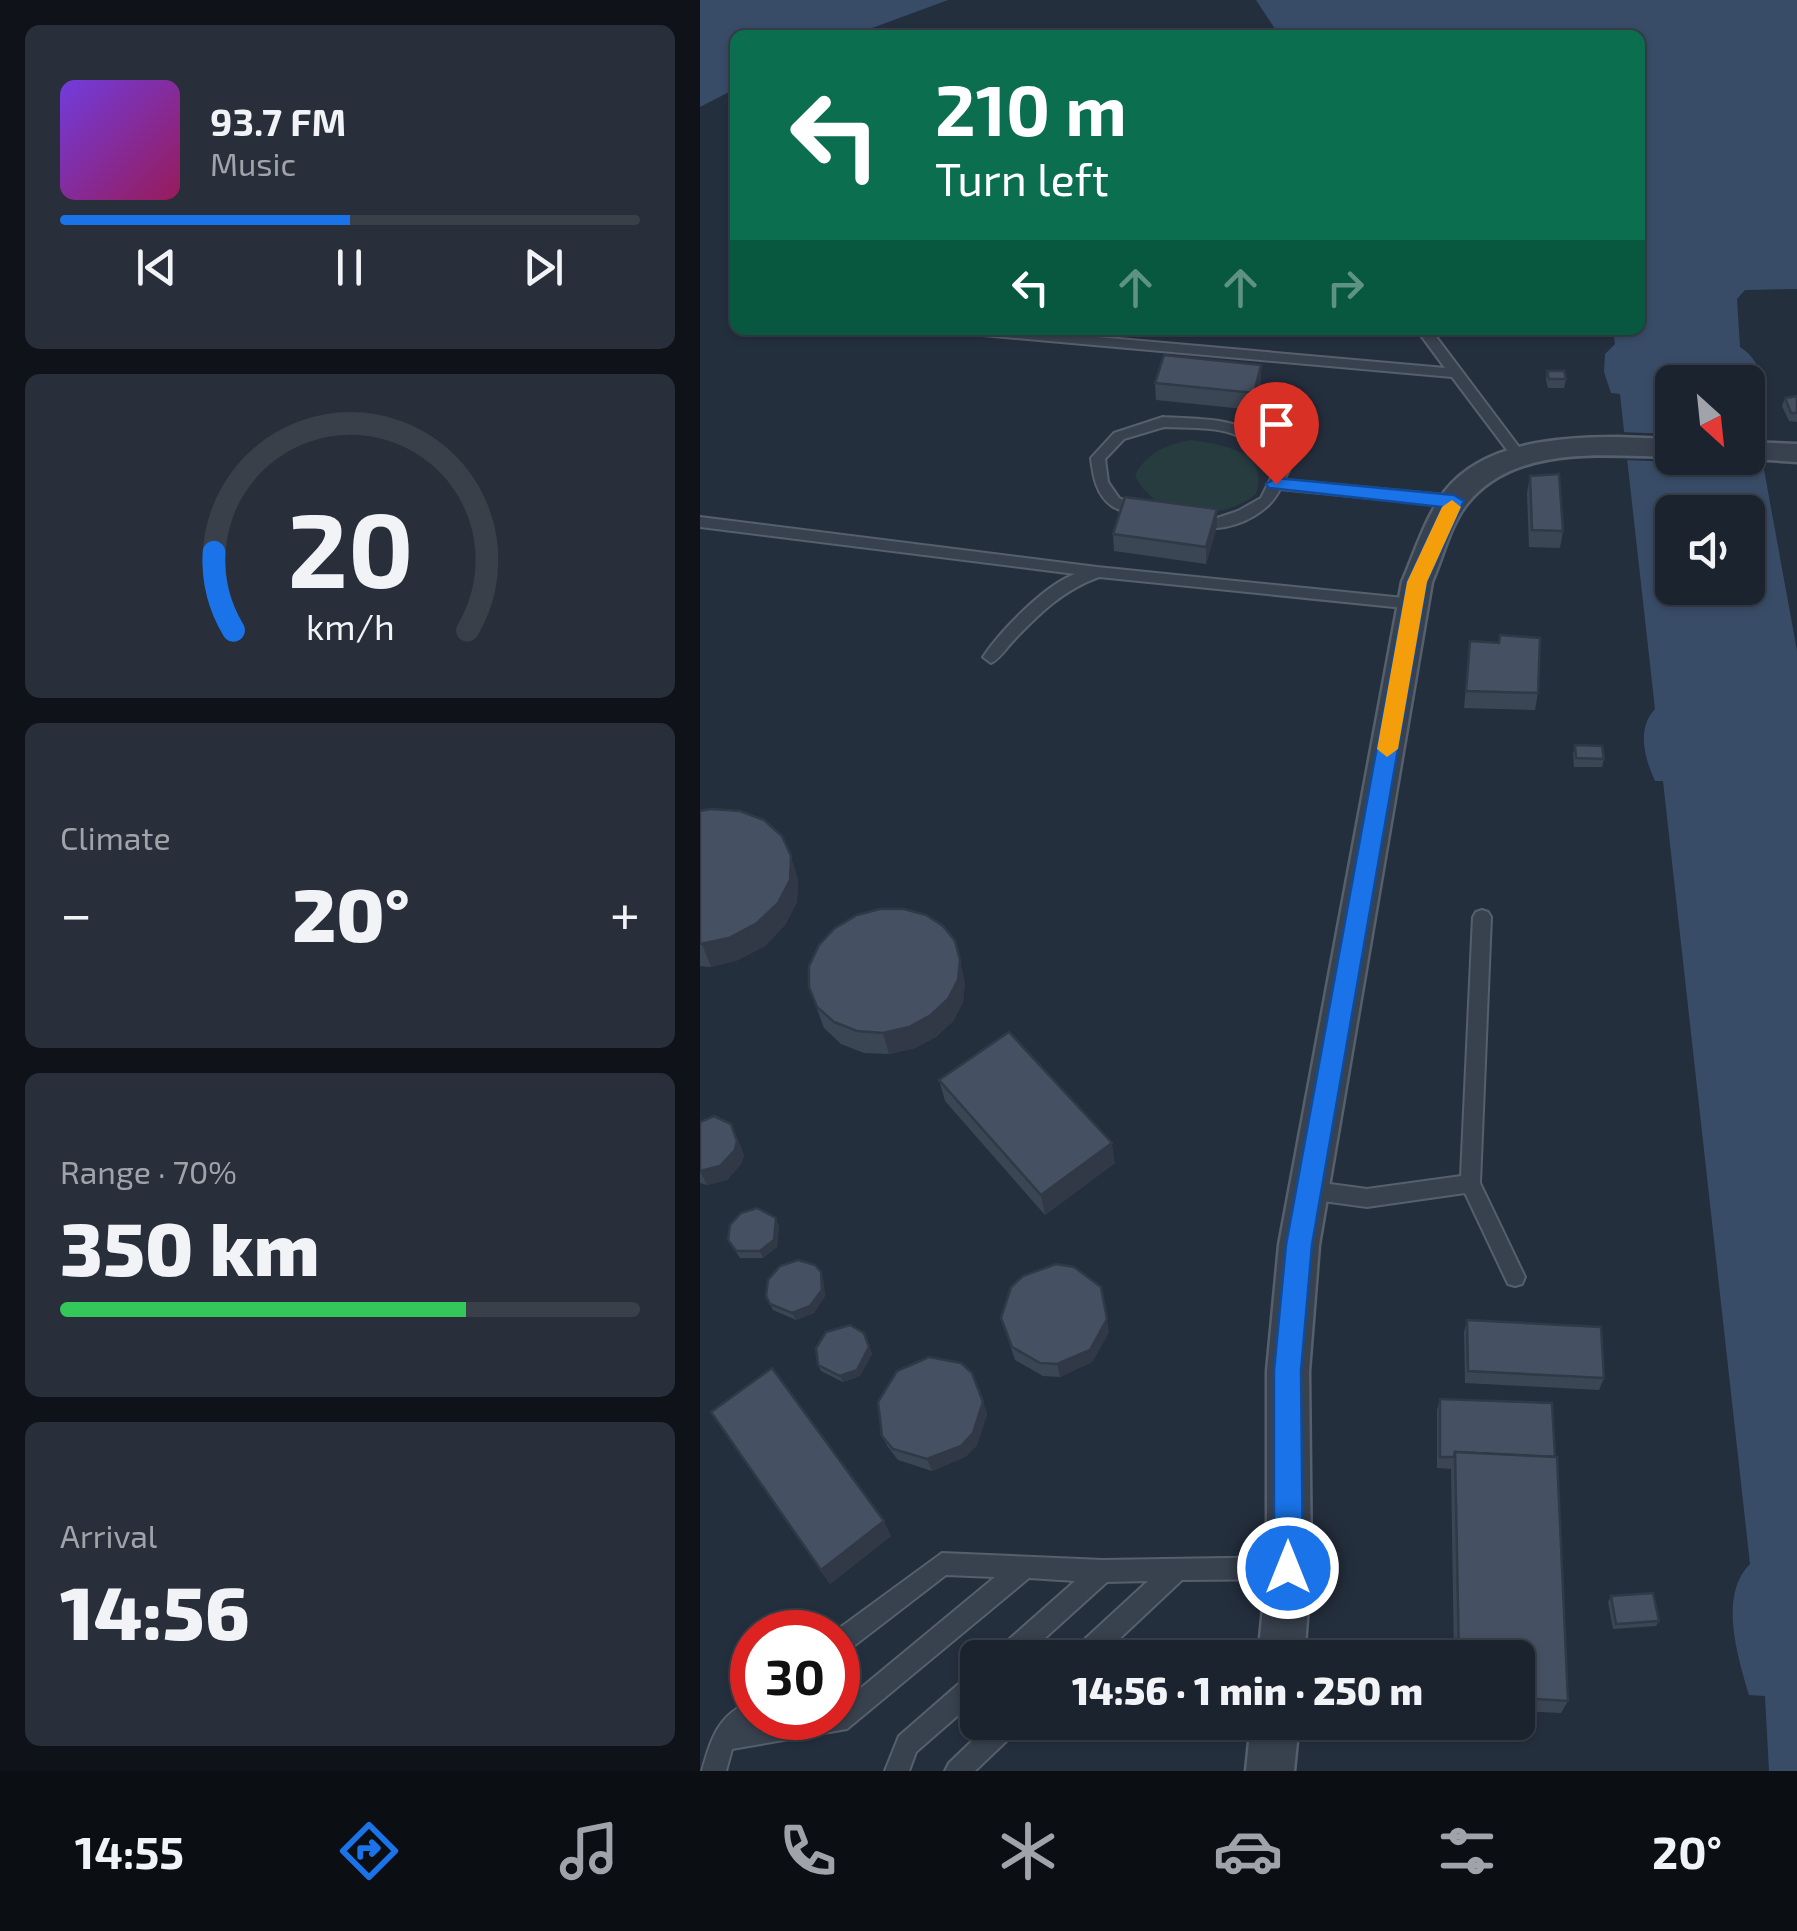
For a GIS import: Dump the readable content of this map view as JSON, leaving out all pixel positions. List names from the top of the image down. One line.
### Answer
{"north":"bottom right","page":{"turn":["210 m","Turn left"],"song":["93.7 FM","Music"],"tile":["Climate",["Range · 70%","350 km"],["Arrival","14:56"]],"heat":["−","20°","+"],"limit":"30","trip":"14:56 · 1 min · 250 m","tabs":["14:55","20°"],"gauge":["20","km/h"]}}
